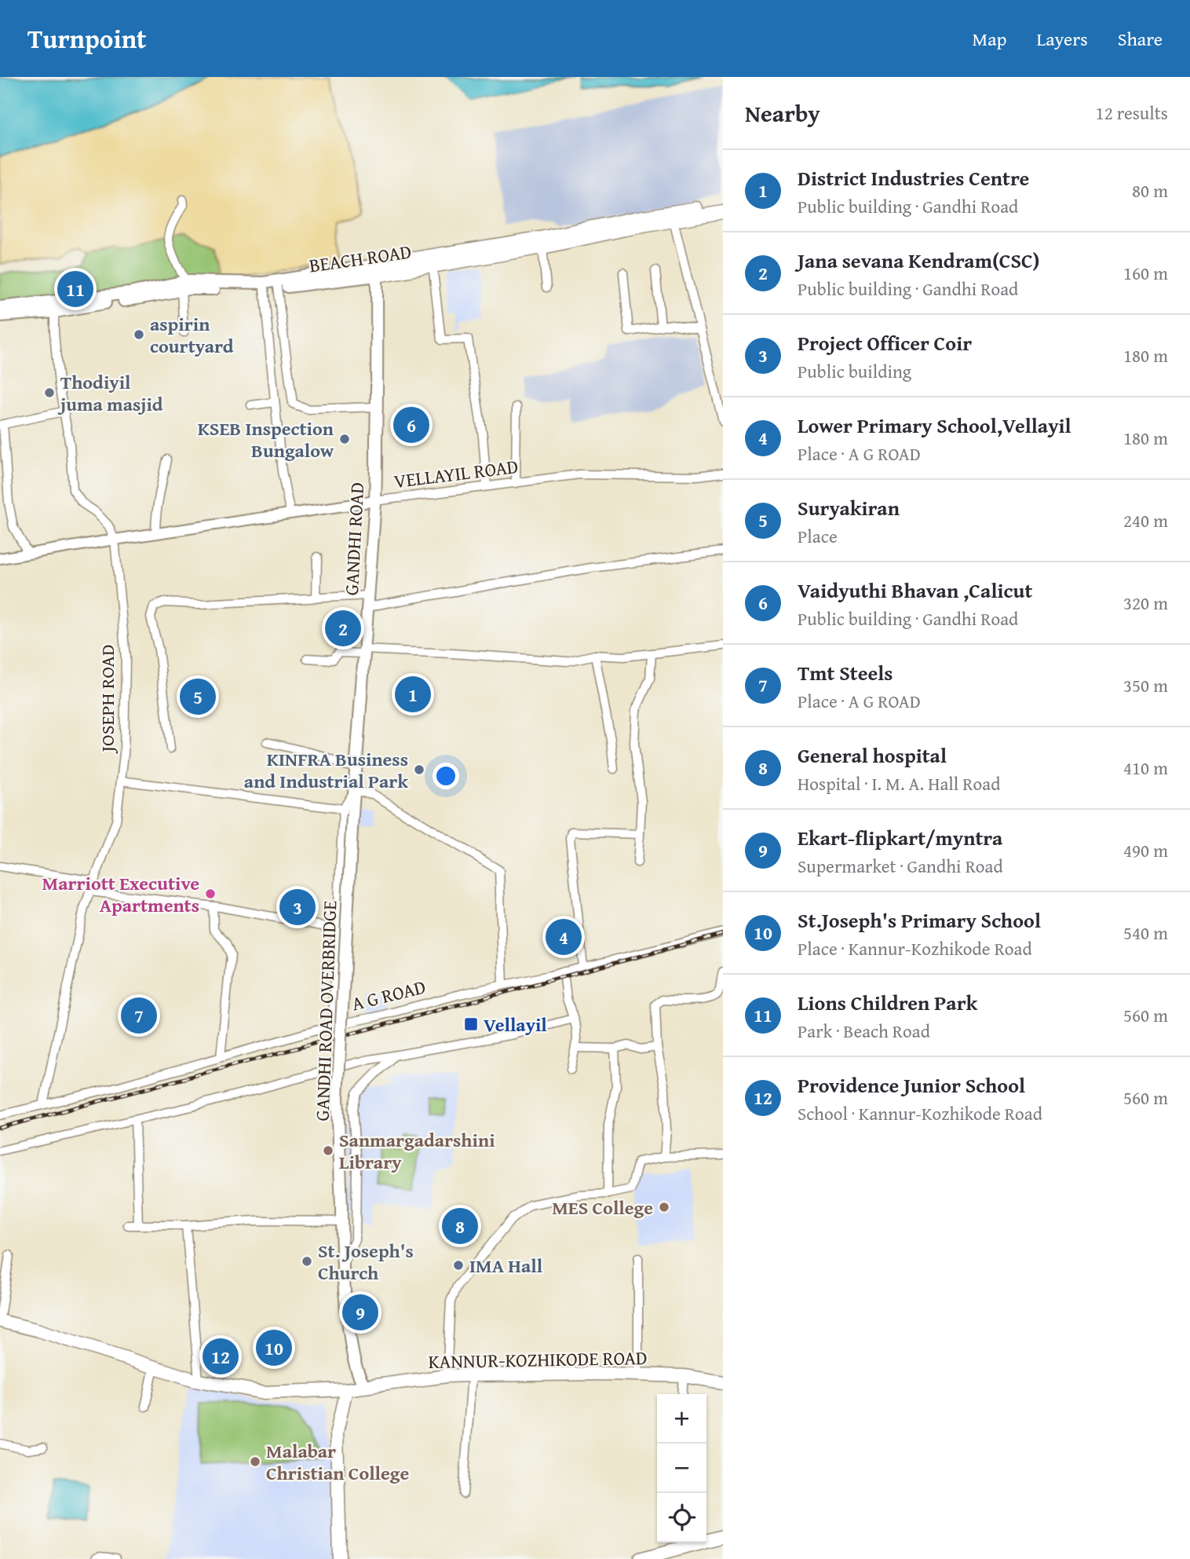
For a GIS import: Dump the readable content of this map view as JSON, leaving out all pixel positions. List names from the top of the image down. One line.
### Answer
{"streets":{"main road":["BEACH ROAD","GANDHI ROAD","GANDHI ROAD OVERBRIDGE","KANNUR-KOZHIKODE ROAD"],"street":["VELLAYIL ROAD","JOSEPH ROAD","A G ROAD"]},"crossings":[["BEACH ROAD","GANDHI ROAD"],["BEACH ROAD","JOSEPH ROAD"],["VELLAYIL ROAD","GANDHI ROAD"],["VELLAYIL ROAD","JOSEPH ROAD"],["GANDHI ROAD","GANDHI ROAD OVERBRIDGE"],["JOSEPH ROAD","A G ROAD"]],"places":{"other":["aspirin courtyard","Thodiyil juma masjid","KSEB Inspection Bungalow","KINFRA Business and Industrial Park","Marriott Executive Apartments","Sanmargadarshini Library","MES College","St. Joseph's Church","IMA Hall","Malabar Christian College"],"transit":["Vellayil"]},"page":{"header":"Turnpoint","nav":["Map","Layers","Share"],"heading":["Nearby","12 results"],"list":[{"mark":"1","name":"District Industries Centre","note":"Public building · Gandhi Road","value":"80 m"},{"mark":"2","name":"Jana sevana Kendram(CSC)","note":"Public building · Gandhi Road","value":"160 m"},{"mark":"3","name":"Project Officer Coir","note":"Public building","value":"180 m"},{"mark":"4","name":"Lower Primary School,Vellayil","note":"Place · A G ROAD","value":"180 m"},{"mark":"5","name":"Suryakiran","note":"Place","value":"240 m"},{"mark":"6","name":"Vaidyuthi Bhavan ,Calicut","note":"Public building · Gandhi Road","value":"320 m"},{"mark":"7","name":"Tmt Steels","note":"Place · A G ROAD","value":"350 m"},{"mark":"8","name":"General hospital","note":"Hospital · I. M. A. Hall Road","value":"410 m"},{"mark":"9","name":"Ekart-flipkart/myntra","note":"Supermarket · Gandhi Road","value":"490 m"},{"mark":"10","name":"St.Joseph's Primary School","note":"Place · Kannur-Kozhikode Road","value":"540 m"},{"mark":"11","name":"Lions Children Park","note":"Park · Beach Road","value":"560 m"},{"mark":"12","name":"Providence Junior School","note":"School · Kannur-Kozhikode Road","value":"560 m"}],"pins":["11","6","2","1","5","3","4","7","8","9","10","12"],"map_buttons":["+","−"]}}
